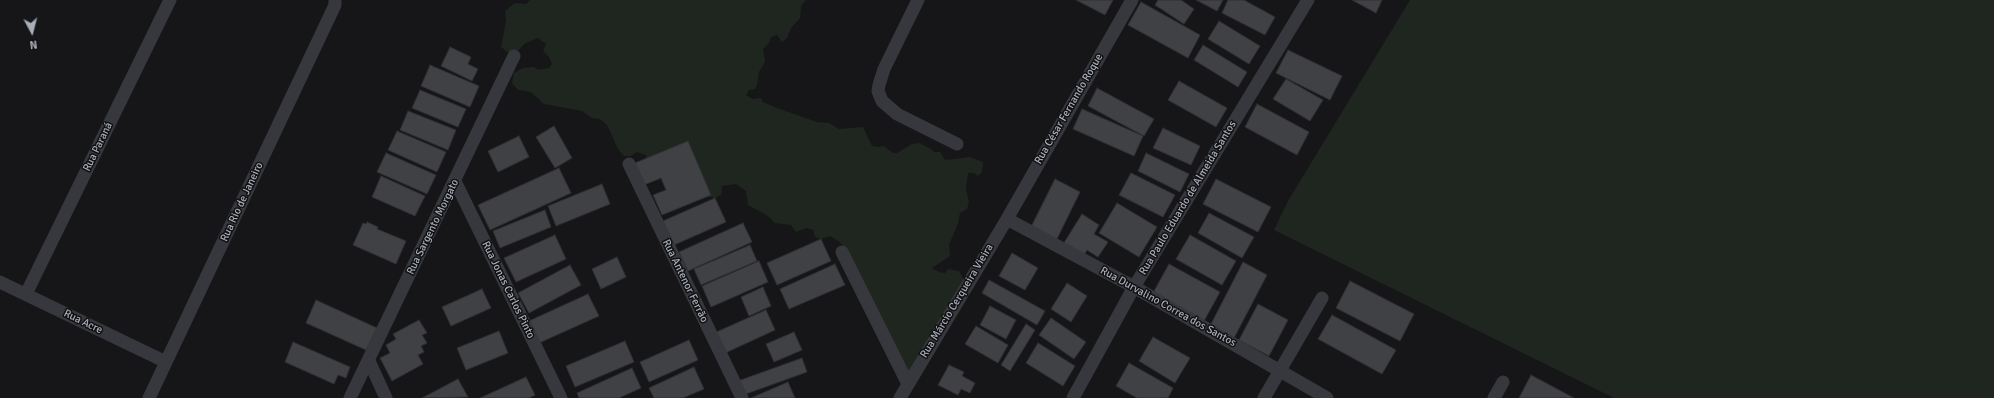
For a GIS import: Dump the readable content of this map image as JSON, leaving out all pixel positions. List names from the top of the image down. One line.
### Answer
{"streets":{"street":["Rua César Fernando Roque","Rua Paraná","Rua Paulo Eduardo de Almeida Santos","Rua Rio de Janeiro","Rua Sargento Morgato","Rua Antenor Ferrão","Rua Jonas Carlos Pinto","Rua Márcio Cerqueira Vieira","Rua Durvalino Correa dos Santos","Rua Acre"]},"crossings":[["Rua César Fernando Roque","Rua Márcio Cerqueira Vieira"],["Rua César Fernando Roque","Rua Durvalino Correa dos Santos"],["Rua Paraná","Rua Acre"],["Rua Paulo Eduardo de Almeida Santos","Rua Durvalino Correa dos Santos"],["Rua Rio de Janeiro","Rua Acre"],["Rua Sargento Morgato","Rua Jonas Carlos Pinto"],["Rua Márcio Cerqueira Vieira","Rua Durvalino Correa dos Santos"]],"north":"bottom"}
